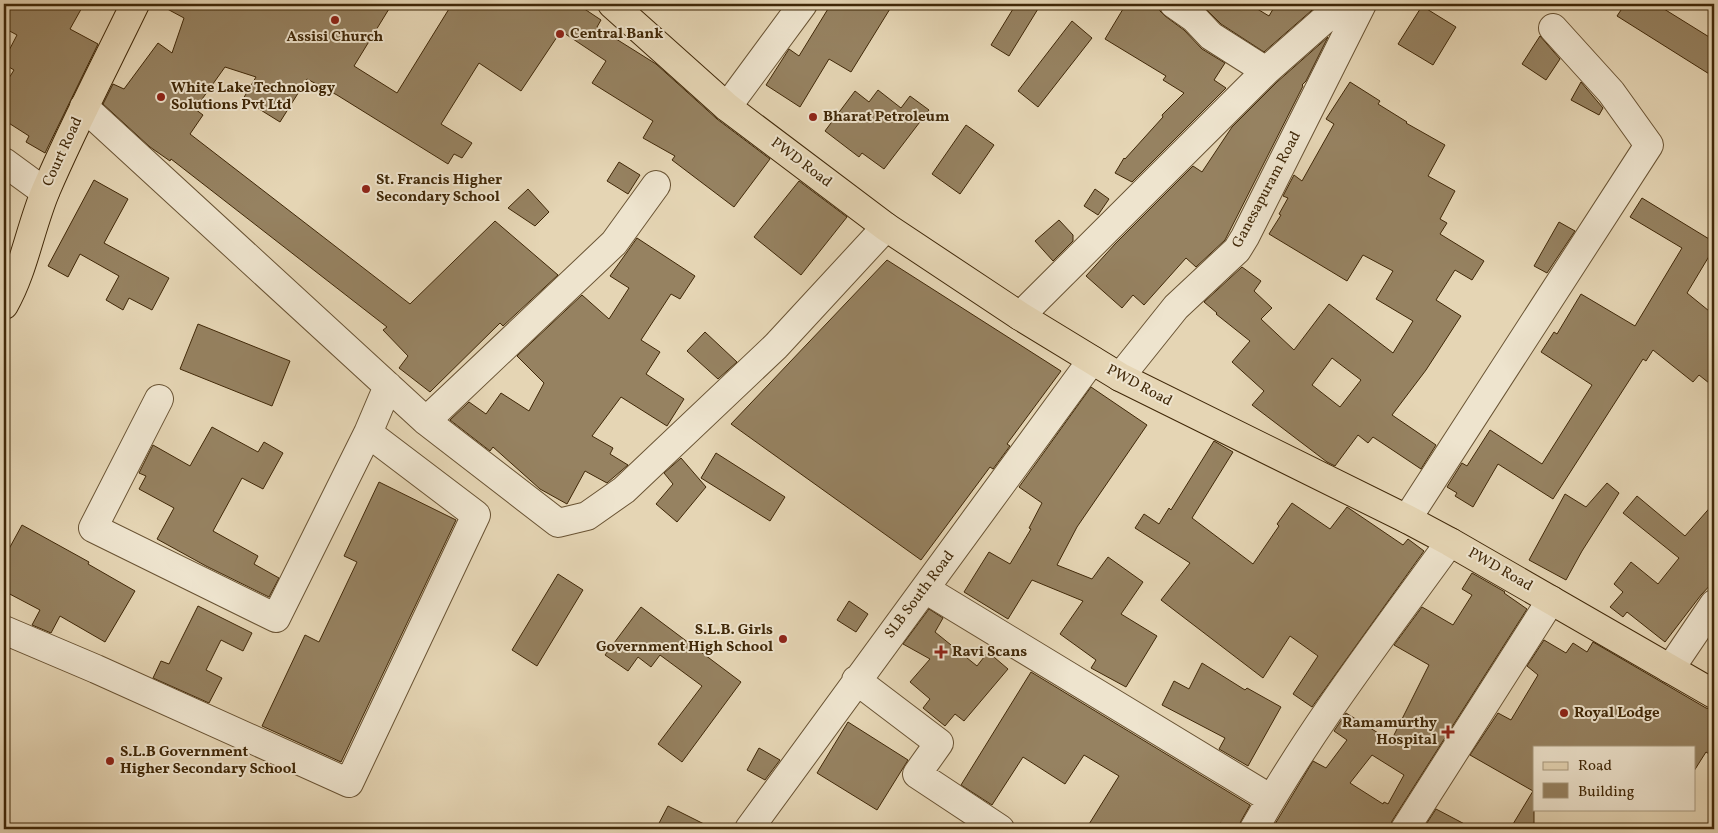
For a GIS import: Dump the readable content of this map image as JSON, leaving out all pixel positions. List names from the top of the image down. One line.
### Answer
{"streets":{"main road":["Court Road","PWD Road"],"street":["Ganesapuram Road","SLB South Road"]},"crossings":[["PWD Road","Ganesapuram Road"],["PWD Road","SLB South Road"]],"places":{"other":["Assisi Church","Central Bank","White Lake Technology Solutions Pvt Ltd","Bharat Petroleum","St. Francis Higher Secondary School","S.L.B. Girls Government High School","Royal Lodge","S.L.B Government Higher Secondary School"],"health":["Ravi Scans","Ramamurthy Hospital"]},"legend":["Road","Building"]}
